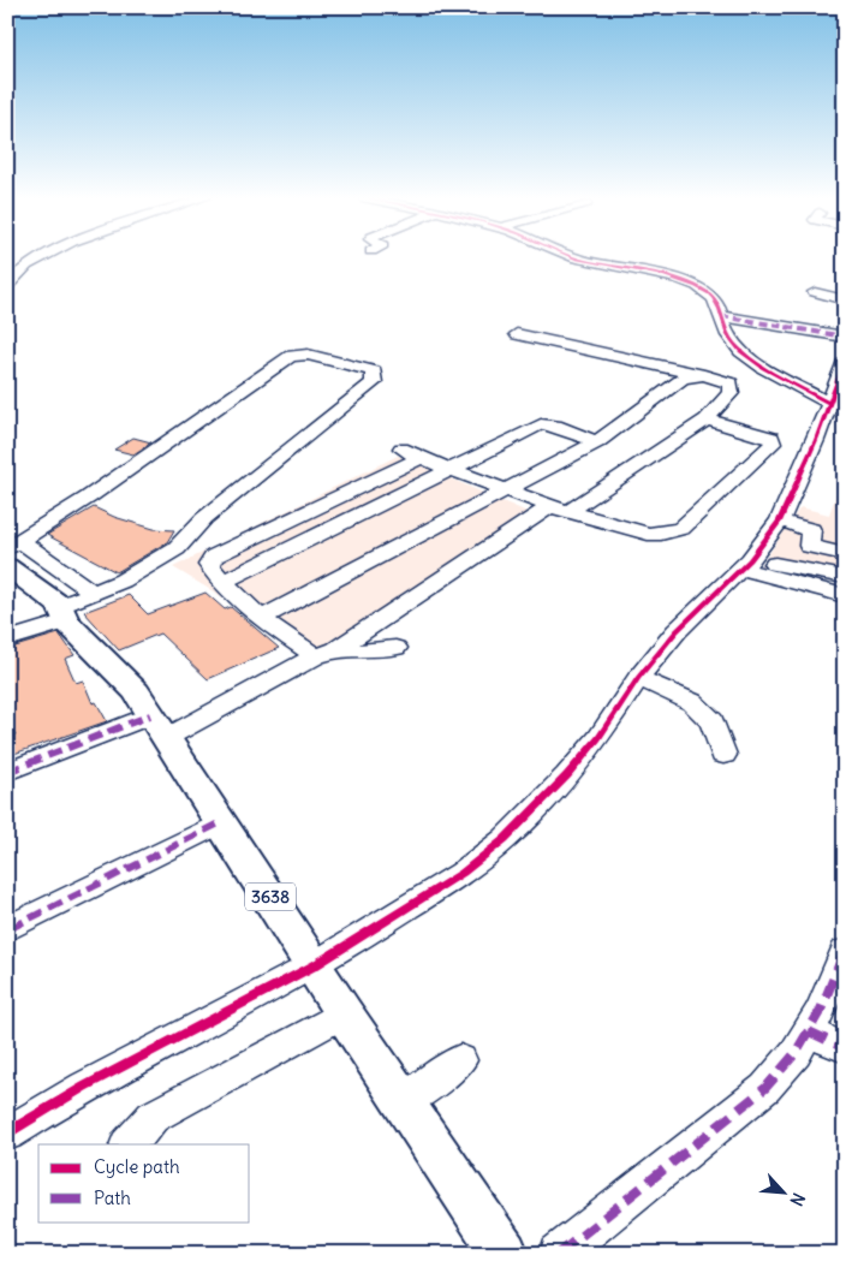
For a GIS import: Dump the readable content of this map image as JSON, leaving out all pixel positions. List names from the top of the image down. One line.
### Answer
{"streets":{"main road":["3638"]},"legend":["Cycle path","Path"],"north":"bottom right"}
